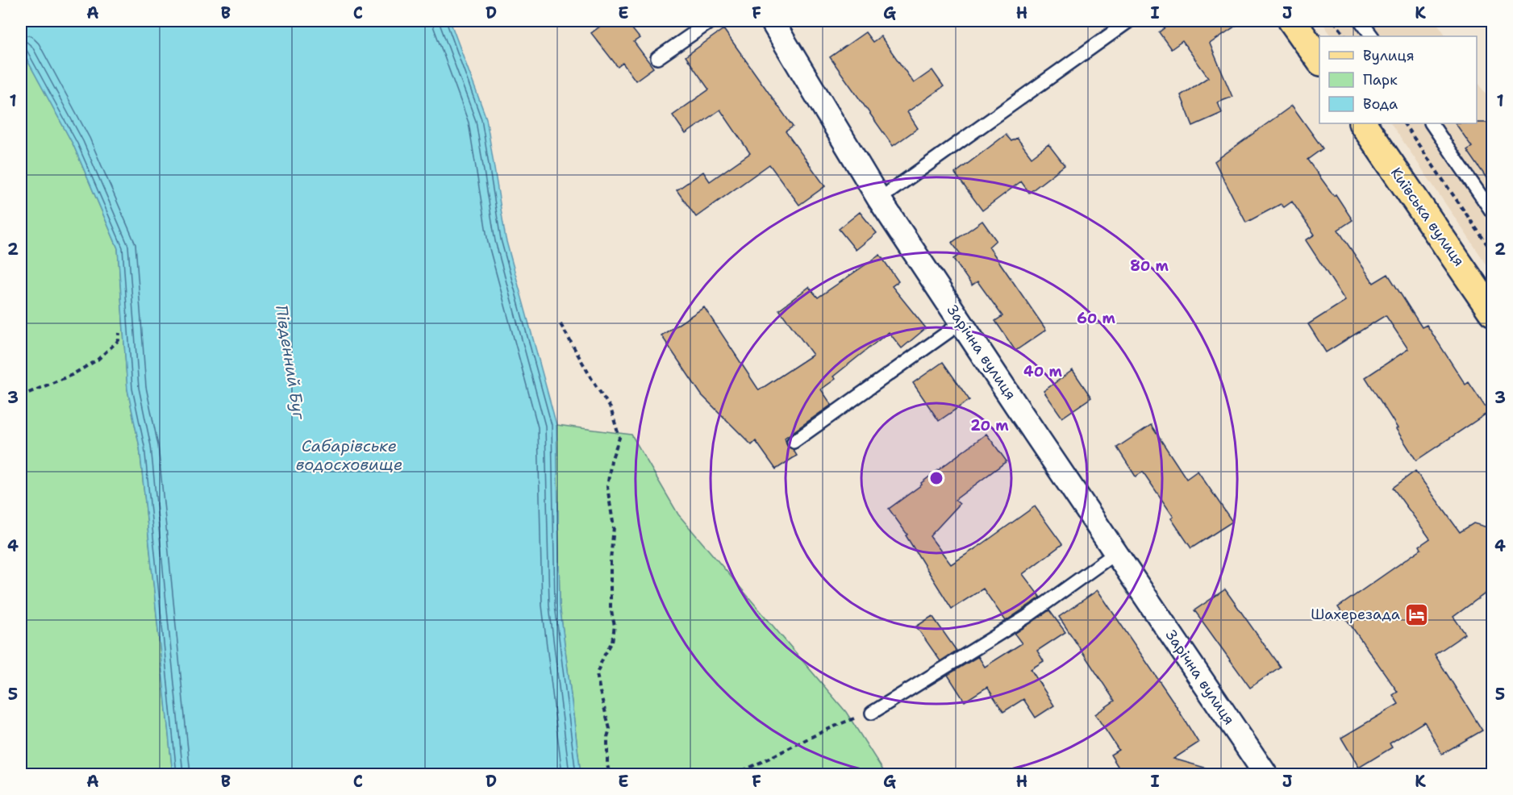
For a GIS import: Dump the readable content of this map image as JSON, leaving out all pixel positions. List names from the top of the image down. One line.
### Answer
{"streets":{"main road":["Київська вулиця"],"street":["Зарічна вулиця"]},"water":["Південний Буг","Сабарівське водосховище"],"places":{"hotel":["Шахерезада"]},"legend":["Вулиця","Парк","Вода"],"grid":{"columns":["A","B","C","D","E","F","G","H","I","J","K"],"rows":["1","2","3","4","5"]},"rings":["80 m","60 m","40 m","20 m"]}
